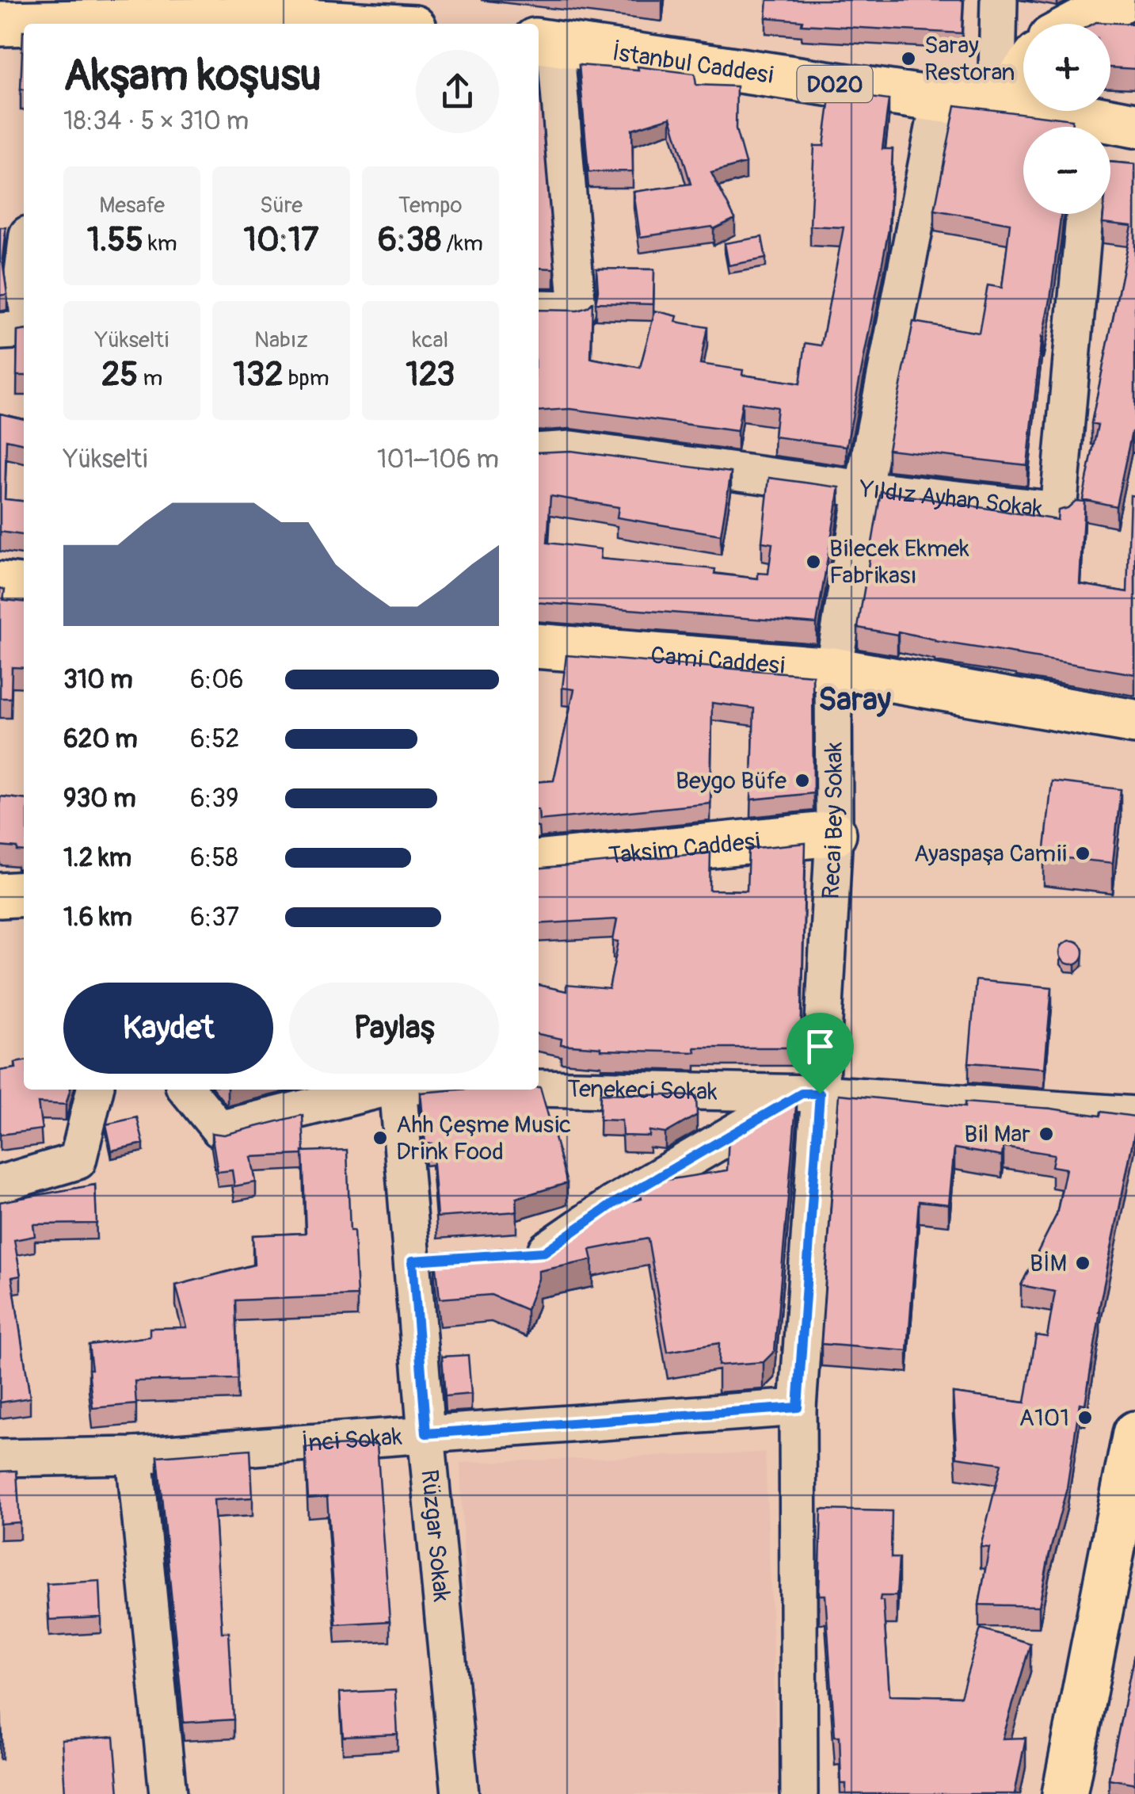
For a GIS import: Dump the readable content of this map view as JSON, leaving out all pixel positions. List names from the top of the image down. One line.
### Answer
{"streets":{"main road":["İstanbul Caddesi","D020","Cami Caddesi","Taksim Caddesi"],"street":["Yıldız Ayhan Sokak","Recai Bey Sokak","Tenekeci Sokak","İnci Sokak","Rüzgar Sokak"]},"crossings":[["İstanbul Caddesi","Recai Bey Sokak"],["Yıldız Ayhan Sokak","Recai Bey Sokak"],["Cami Caddesi","Recai Bey Sokak"],["Recai Bey Sokak","Taksim Caddesi"],["Recai Bey Sokak","Tenekeci Sokak"],["Recai Bey Sokak","İnci Sokak"],["İnci Sokak","Rüzgar Sokak"]],"districts":["Saray"],"places":["Saray Restoran","Bilecek Ekmek Fabrikası","Beygo Büfe","Ayaspaşa Camii","Bil Mar","Ahh Çeşme Music Drink Food","BİM","A101"],"page":{"map_buttons":["+","−"],"heading":["Akşam koşusu","18:34 · 5 × 310 m"],"stats":[["Mesafe","1.55 km"],["Süre","10:17"],["Tempo","6:38 /km"],["Yükselti","25 m"],["Nabız","132 bpm"],["kcal","123"]],"chart":["Yükselti","101–106 m"],"list":[{"name":"310 m","note":"6:06"},{"name":"620 m","note":"6:52"},{"name":"930 m","note":"6:39"},{"name":"1.2 km","note":"6:58"},{"name":"1.6 km","note":"6:37"}],"buttons":["Kaydet","Paylaş"]}}
